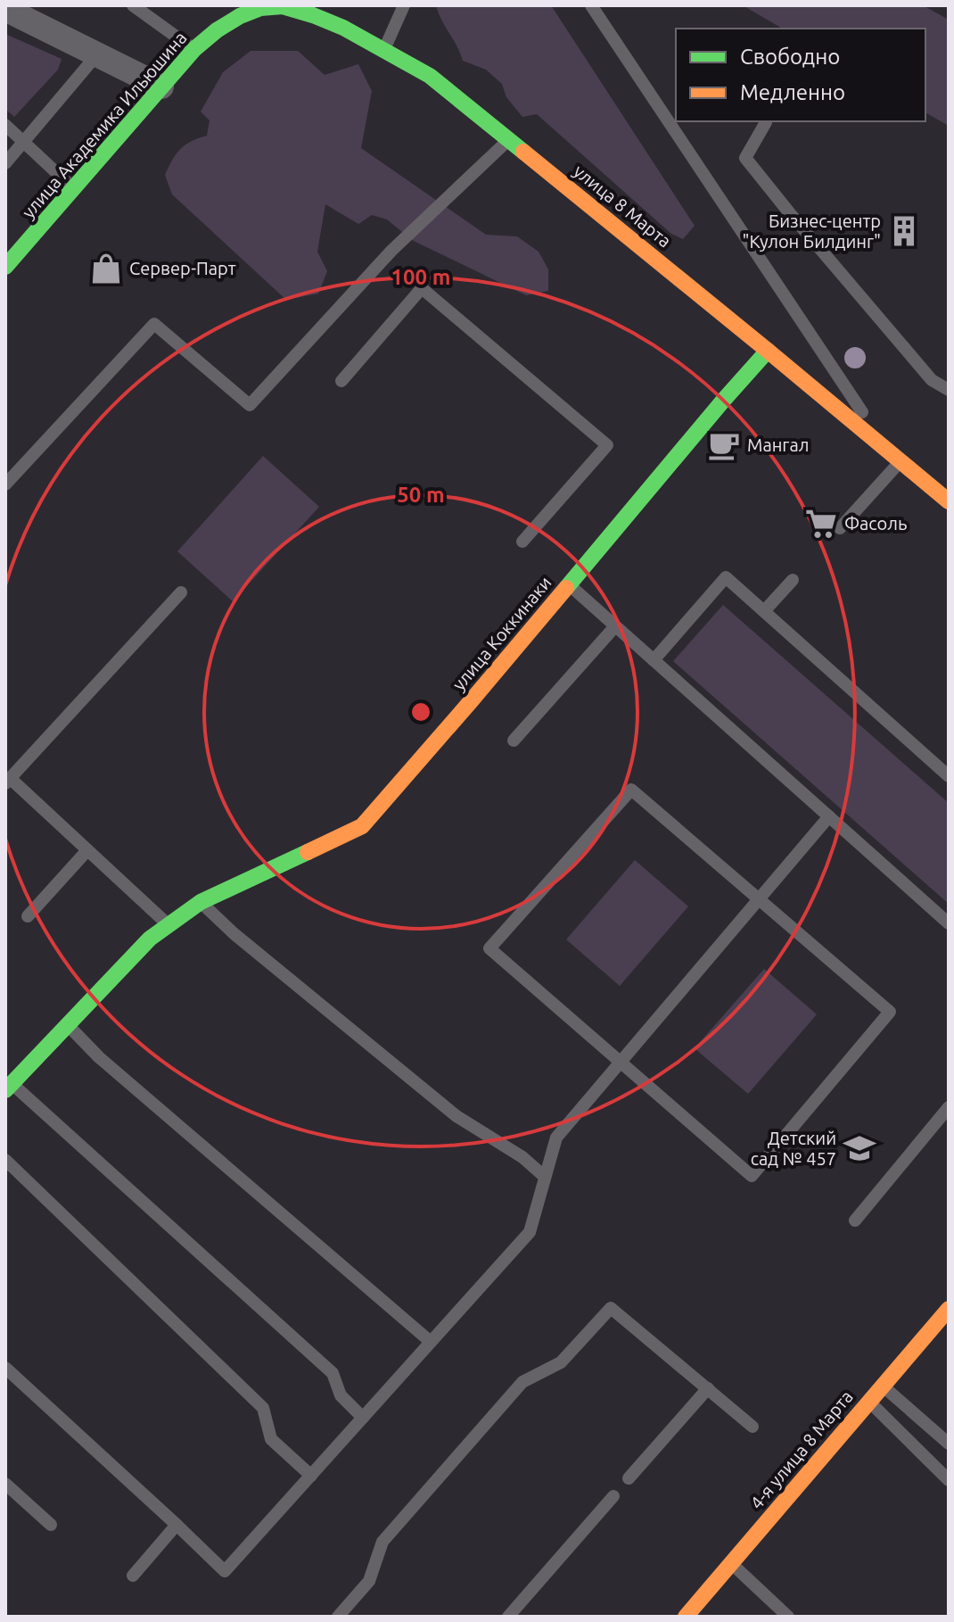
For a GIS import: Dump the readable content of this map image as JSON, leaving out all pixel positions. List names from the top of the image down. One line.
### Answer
{"streets":{"street":["улица Академика Ильюшина","улица 8 Марта","улица Коккинаки","4-я улица 8 Марта"]},"crossings":[["улица Академика Ильюшина","улица 8 Марта"],["улица 8 Марта","улица Коккинаки"]],"places":{"building":["Бизнес-центр \"Кулон Билдинг\""],"shop":["Сервер-Парт"],"cafe":["Мангал"],"supermarket":["Фасоль"],"school or university":["Детский сад № 457"]},"legend":["Свободно","Медленно"],"rings":["100 m","50 m"]}
